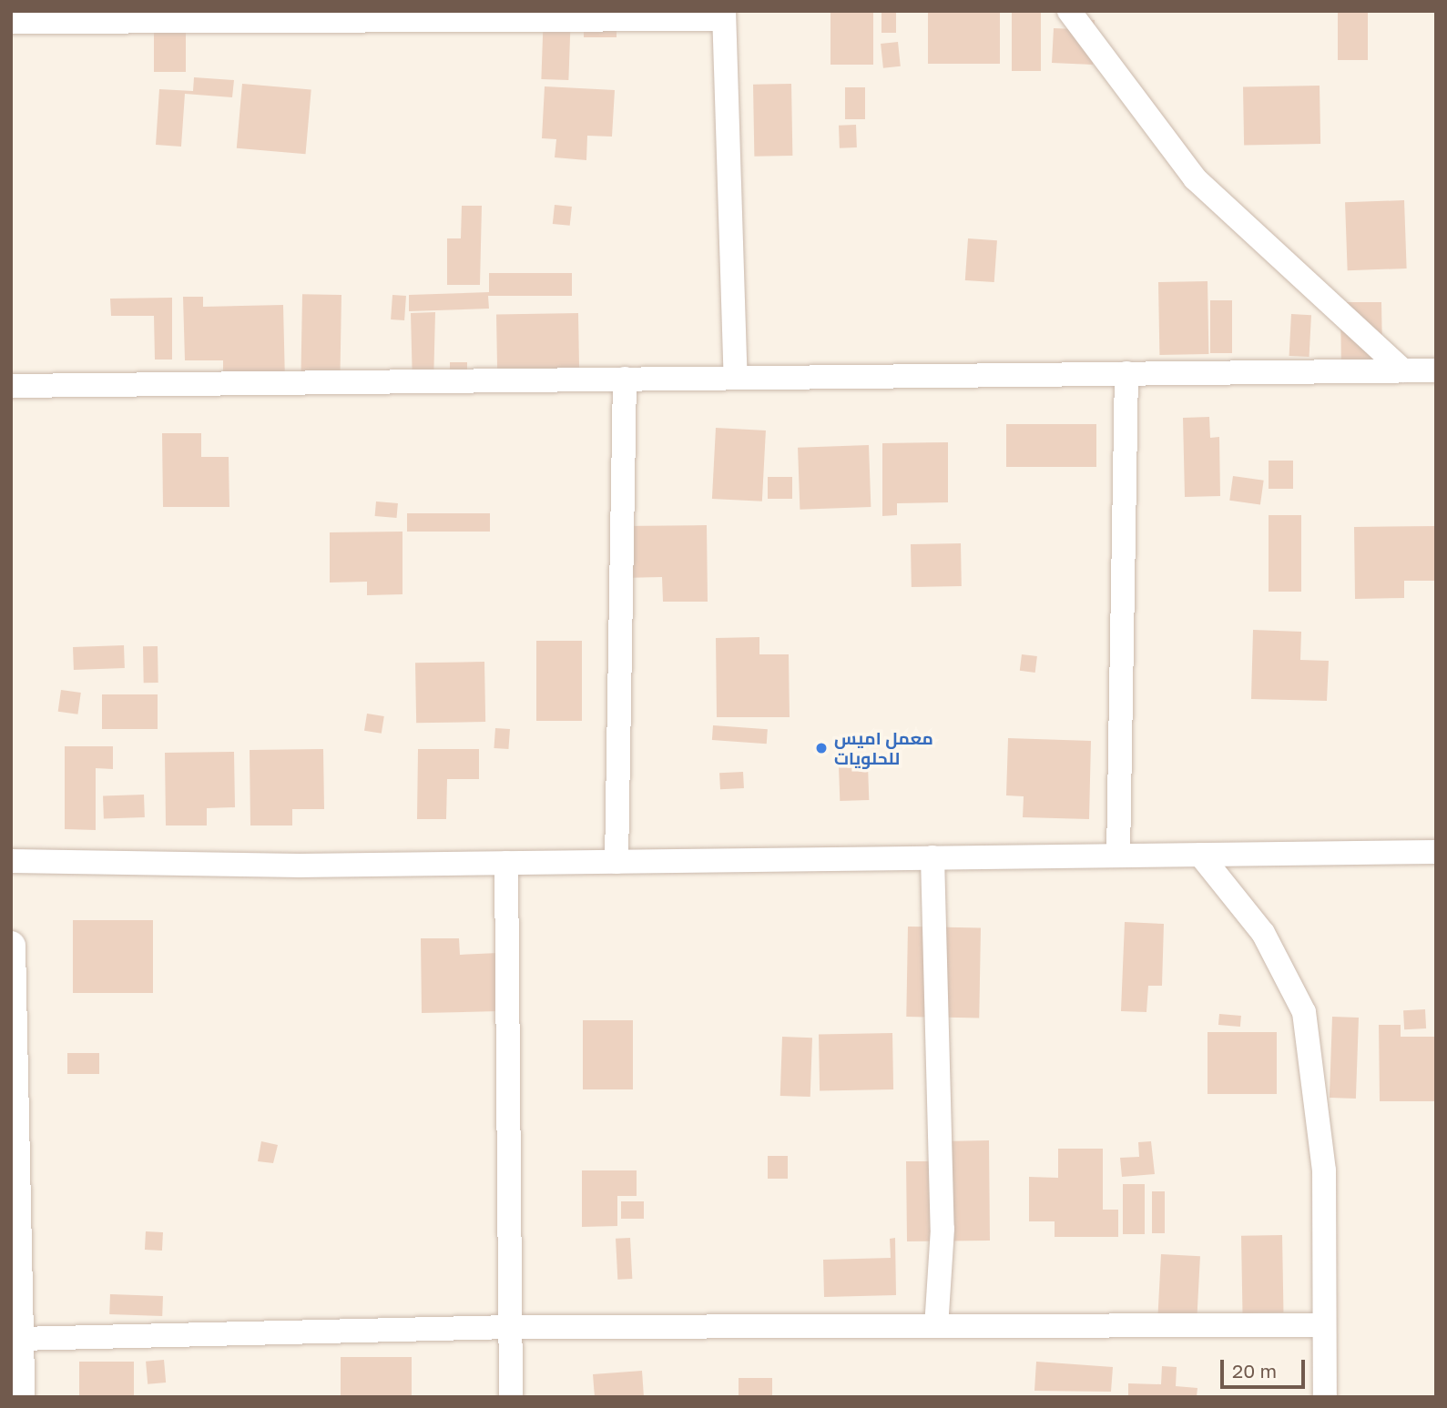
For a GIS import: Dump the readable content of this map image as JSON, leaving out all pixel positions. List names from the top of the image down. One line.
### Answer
{"places":["معمل اميس للحلويات"],"scale_bar":"20 m"}
